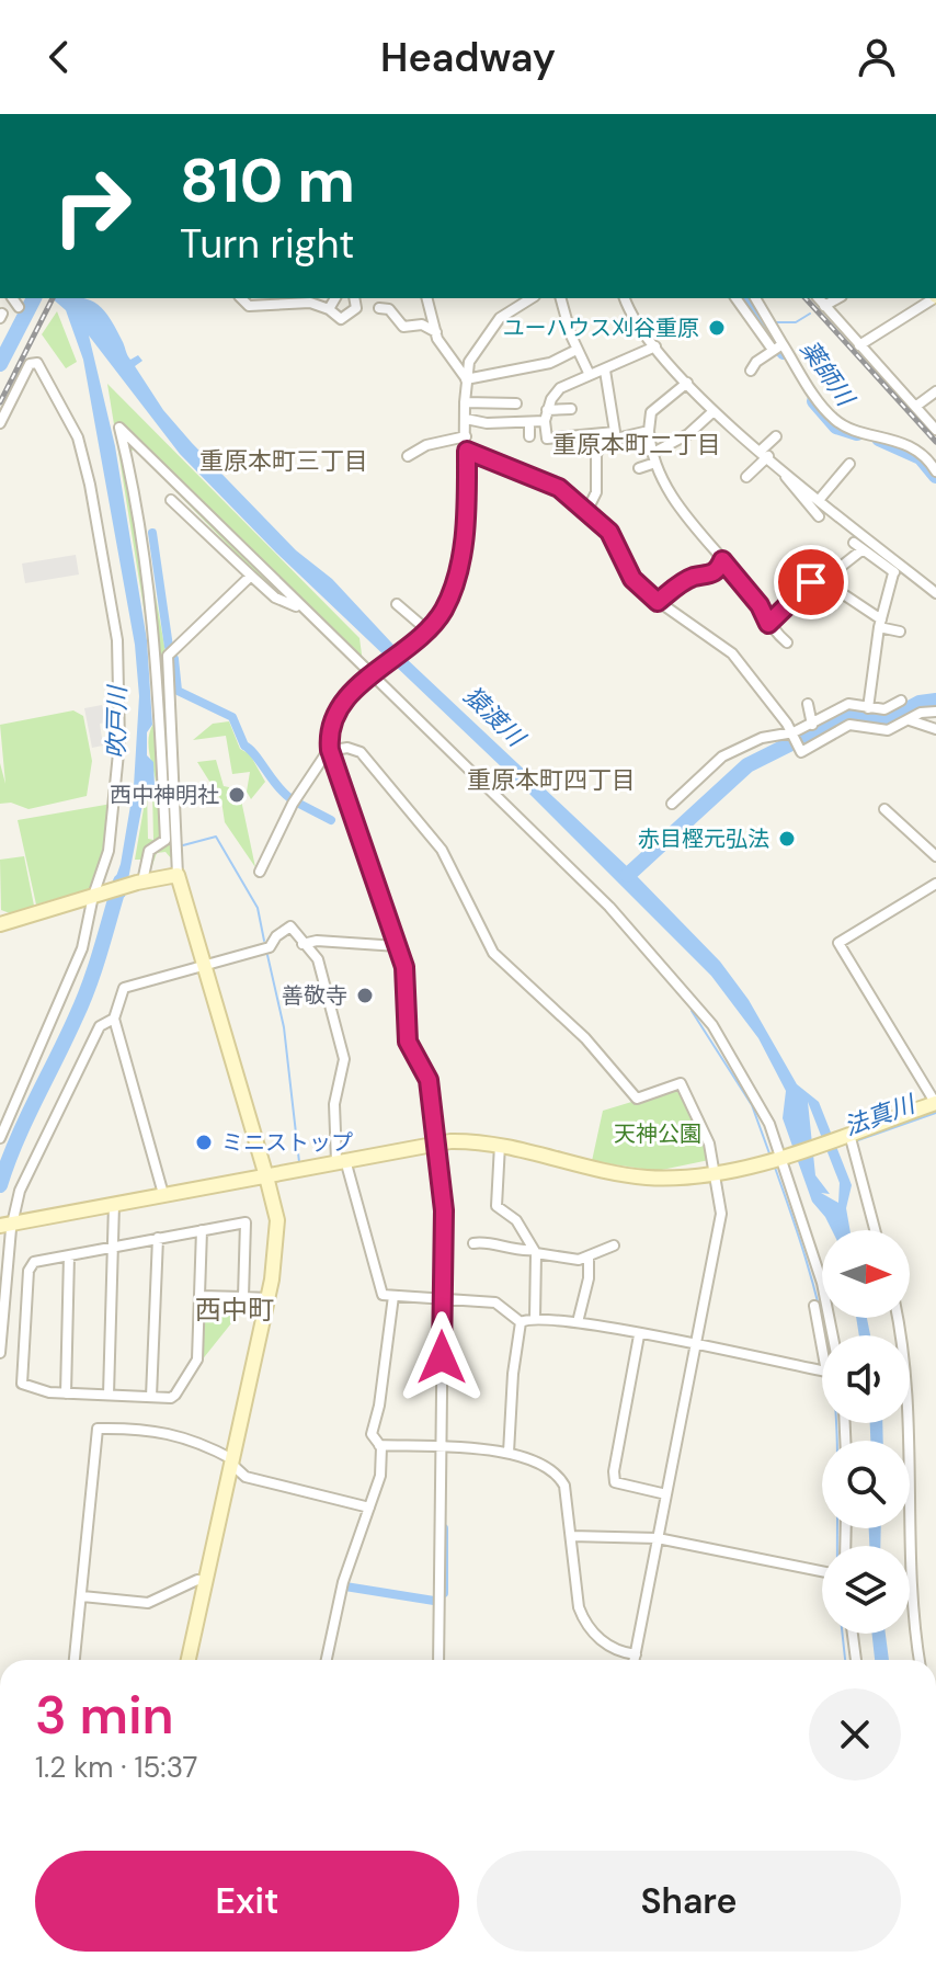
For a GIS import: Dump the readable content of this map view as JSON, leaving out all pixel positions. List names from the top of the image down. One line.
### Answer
{"districts":["重原本町二丁目","重原本町三丁目","重原本町四丁目","西中町"],"water":["薬師川","猿渡川","吹戸川","法真川"],"parks":["天神公園"],"places":["ユーハウス刈谷重原","西中神明社","赤目樫元弘法","善敬寺","ミニストップ"],"north":"right","page":{"header":"Headway","turn":["810 m","Turn right"],"heading":["3 min","1.2 km · 15:37"],"buttons":["Exit","Share"]}}
